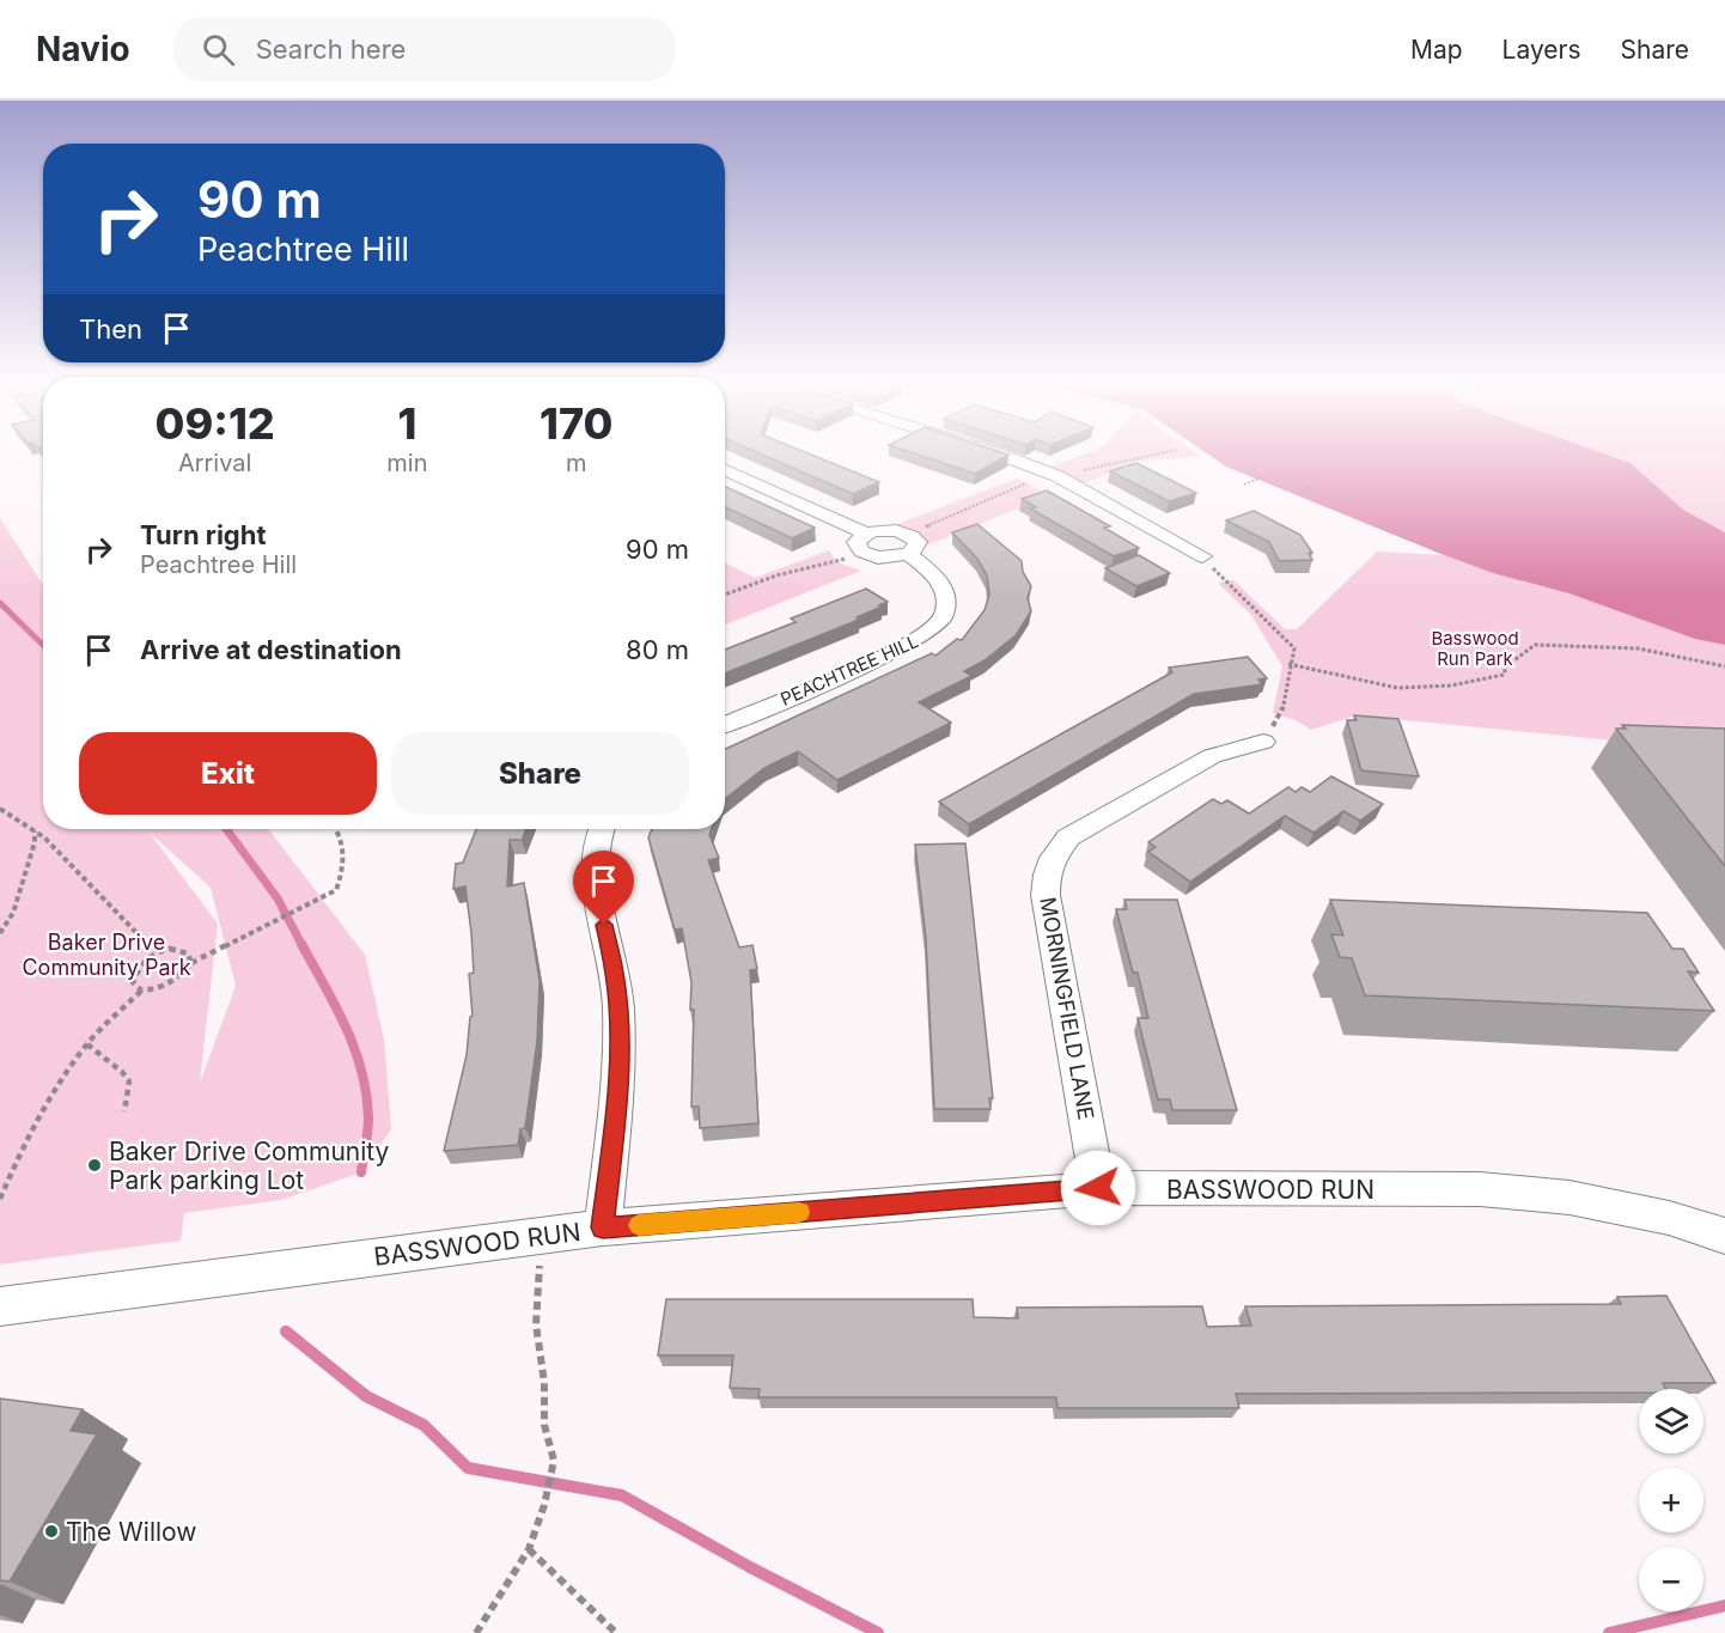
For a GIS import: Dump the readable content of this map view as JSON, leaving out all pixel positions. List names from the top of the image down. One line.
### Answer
{"streets":{"street":["PEACHTREE HILL","MORNINGFIELD LANE","BASSWOOD RUN"]},"crossings":[["MORNINGFIELD LANE","BASSWOOD RUN"]],"parks":["Basswood Run Park","Baker Drive Community Park"],"places":["Baker Drive Community Park parking Lot","The Willow"],"page":{"header":"Navio","search":"Search here","nav":["Map","Layers","Share"],"turn":["90 m","Peachtree Hill"],"then":"Then","eta":["09:12","Arrival","1","min","170","m"],"list":[{"name":"Turn right","note":"Peachtree Hill","value":"90 m"},{"name":"Arrive at destination","value":"80 m"}],"buttons":["Exit","Share"],"map_buttons":["+","−"]}}
